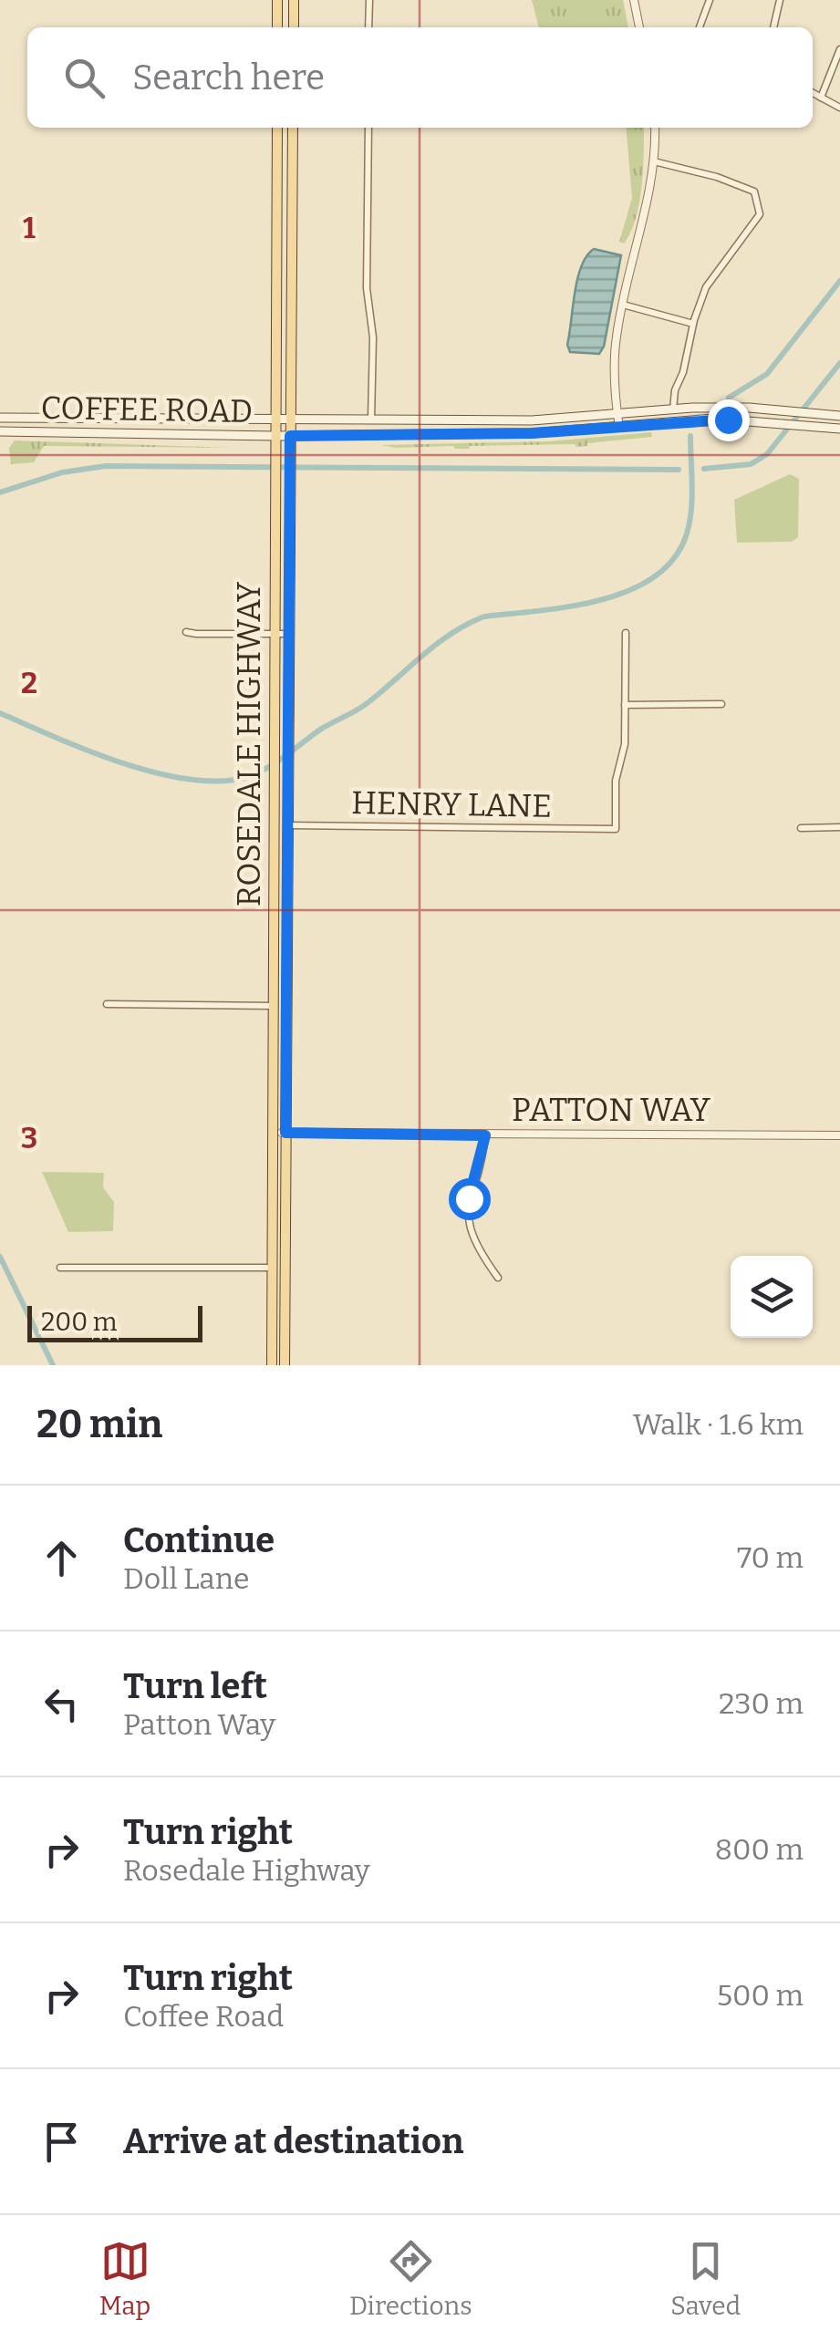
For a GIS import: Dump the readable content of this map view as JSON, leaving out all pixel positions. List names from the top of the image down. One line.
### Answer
{"streets":{"main road":["COFFEE ROAD","ROSEDALE HIGHWAY"],"street":["HENRY LANE","PATTON WAY"]},"crossings":[["COFFEE ROAD","ROSEDALE HIGHWAY"],["ROSEDALE HIGHWAY","HENRY LANE"],["ROSEDALE HIGHWAY","PATTON WAY"]],"scale_bar":"200 m","page":{"search":"Search here","scale":"200 m","heading":["20 min","Walk · 1.6 km"],"list":[["Continue","Doll Lane","70 m"],["Turn left","Patton Way","230 m"],["Turn right","Rosedale Highway","800 m"],["Turn right","Coffee Road","500 m"],"Arrive at destination"],"nav":["Map","Directions","Saved"]},"grid":{"rows":["1","2","3"]}}
